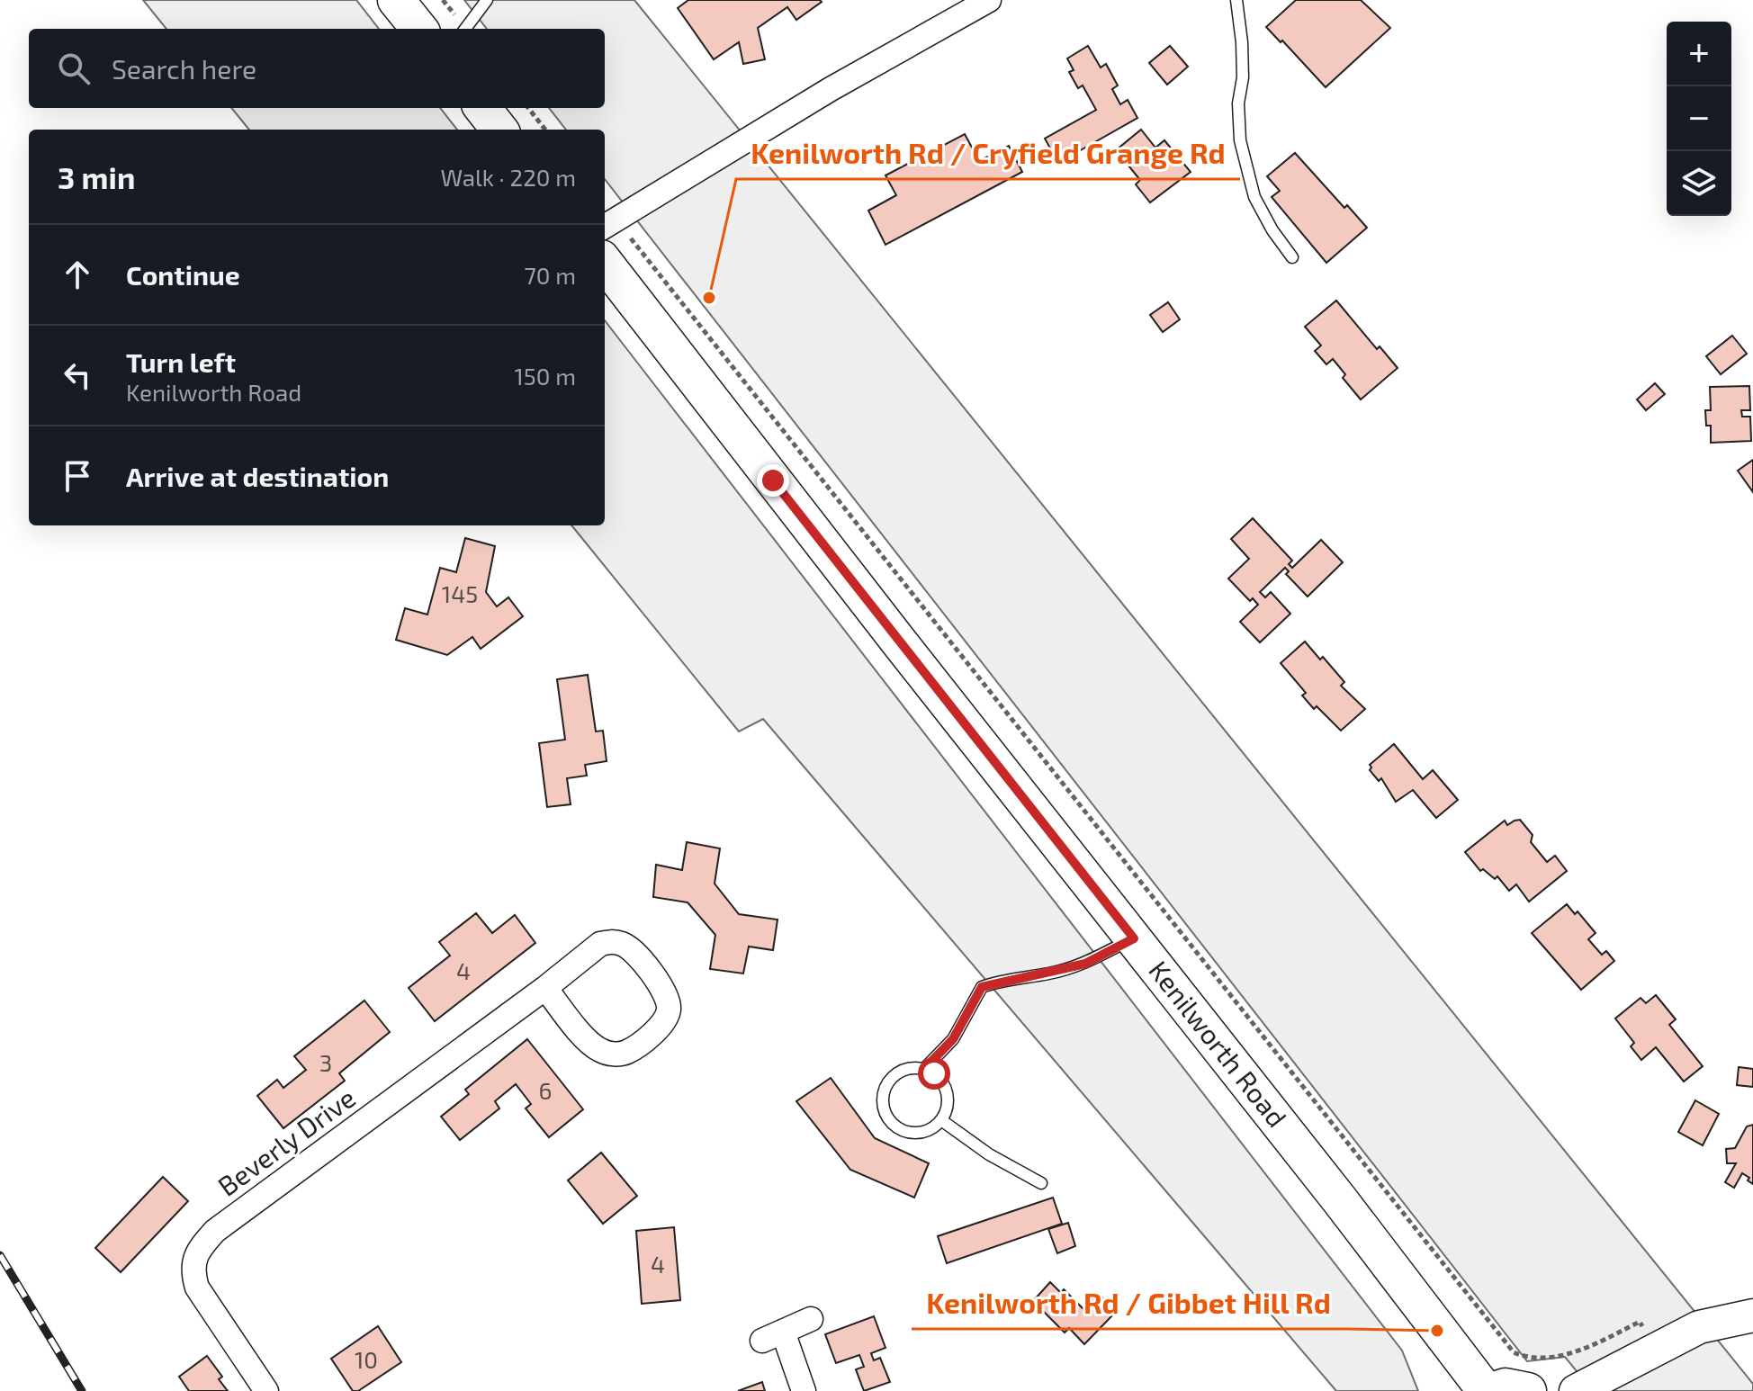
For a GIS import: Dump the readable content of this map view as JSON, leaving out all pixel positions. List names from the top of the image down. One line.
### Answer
{"streets":{"main road":["Kenilworth Road"],"street":["Beverly Drive"]},"places":["Kenilworth Rd / Cryfield Grange Rd","Kenilworth Rd / Gibbet Hill Rd"],"house_numbers":["145","4","3","6","4","10"],"page":{"map_buttons":["+","−"],"search":"Search here","heading":["3 min","Walk · 220 m"],"list":[["Continue","70 m"],["Turn left","Kenilworth Road","150 m"],"Arrive at destination"]}}
